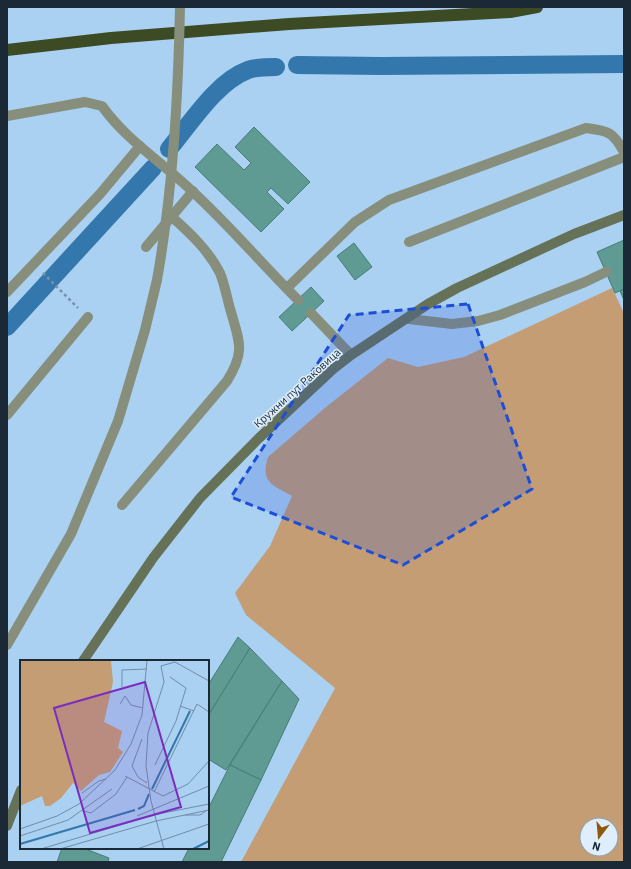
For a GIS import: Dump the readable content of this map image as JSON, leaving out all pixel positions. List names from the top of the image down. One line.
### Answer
{"streets":{"main road":["Кружни пут Раковица"]},"north":"bottom"}
